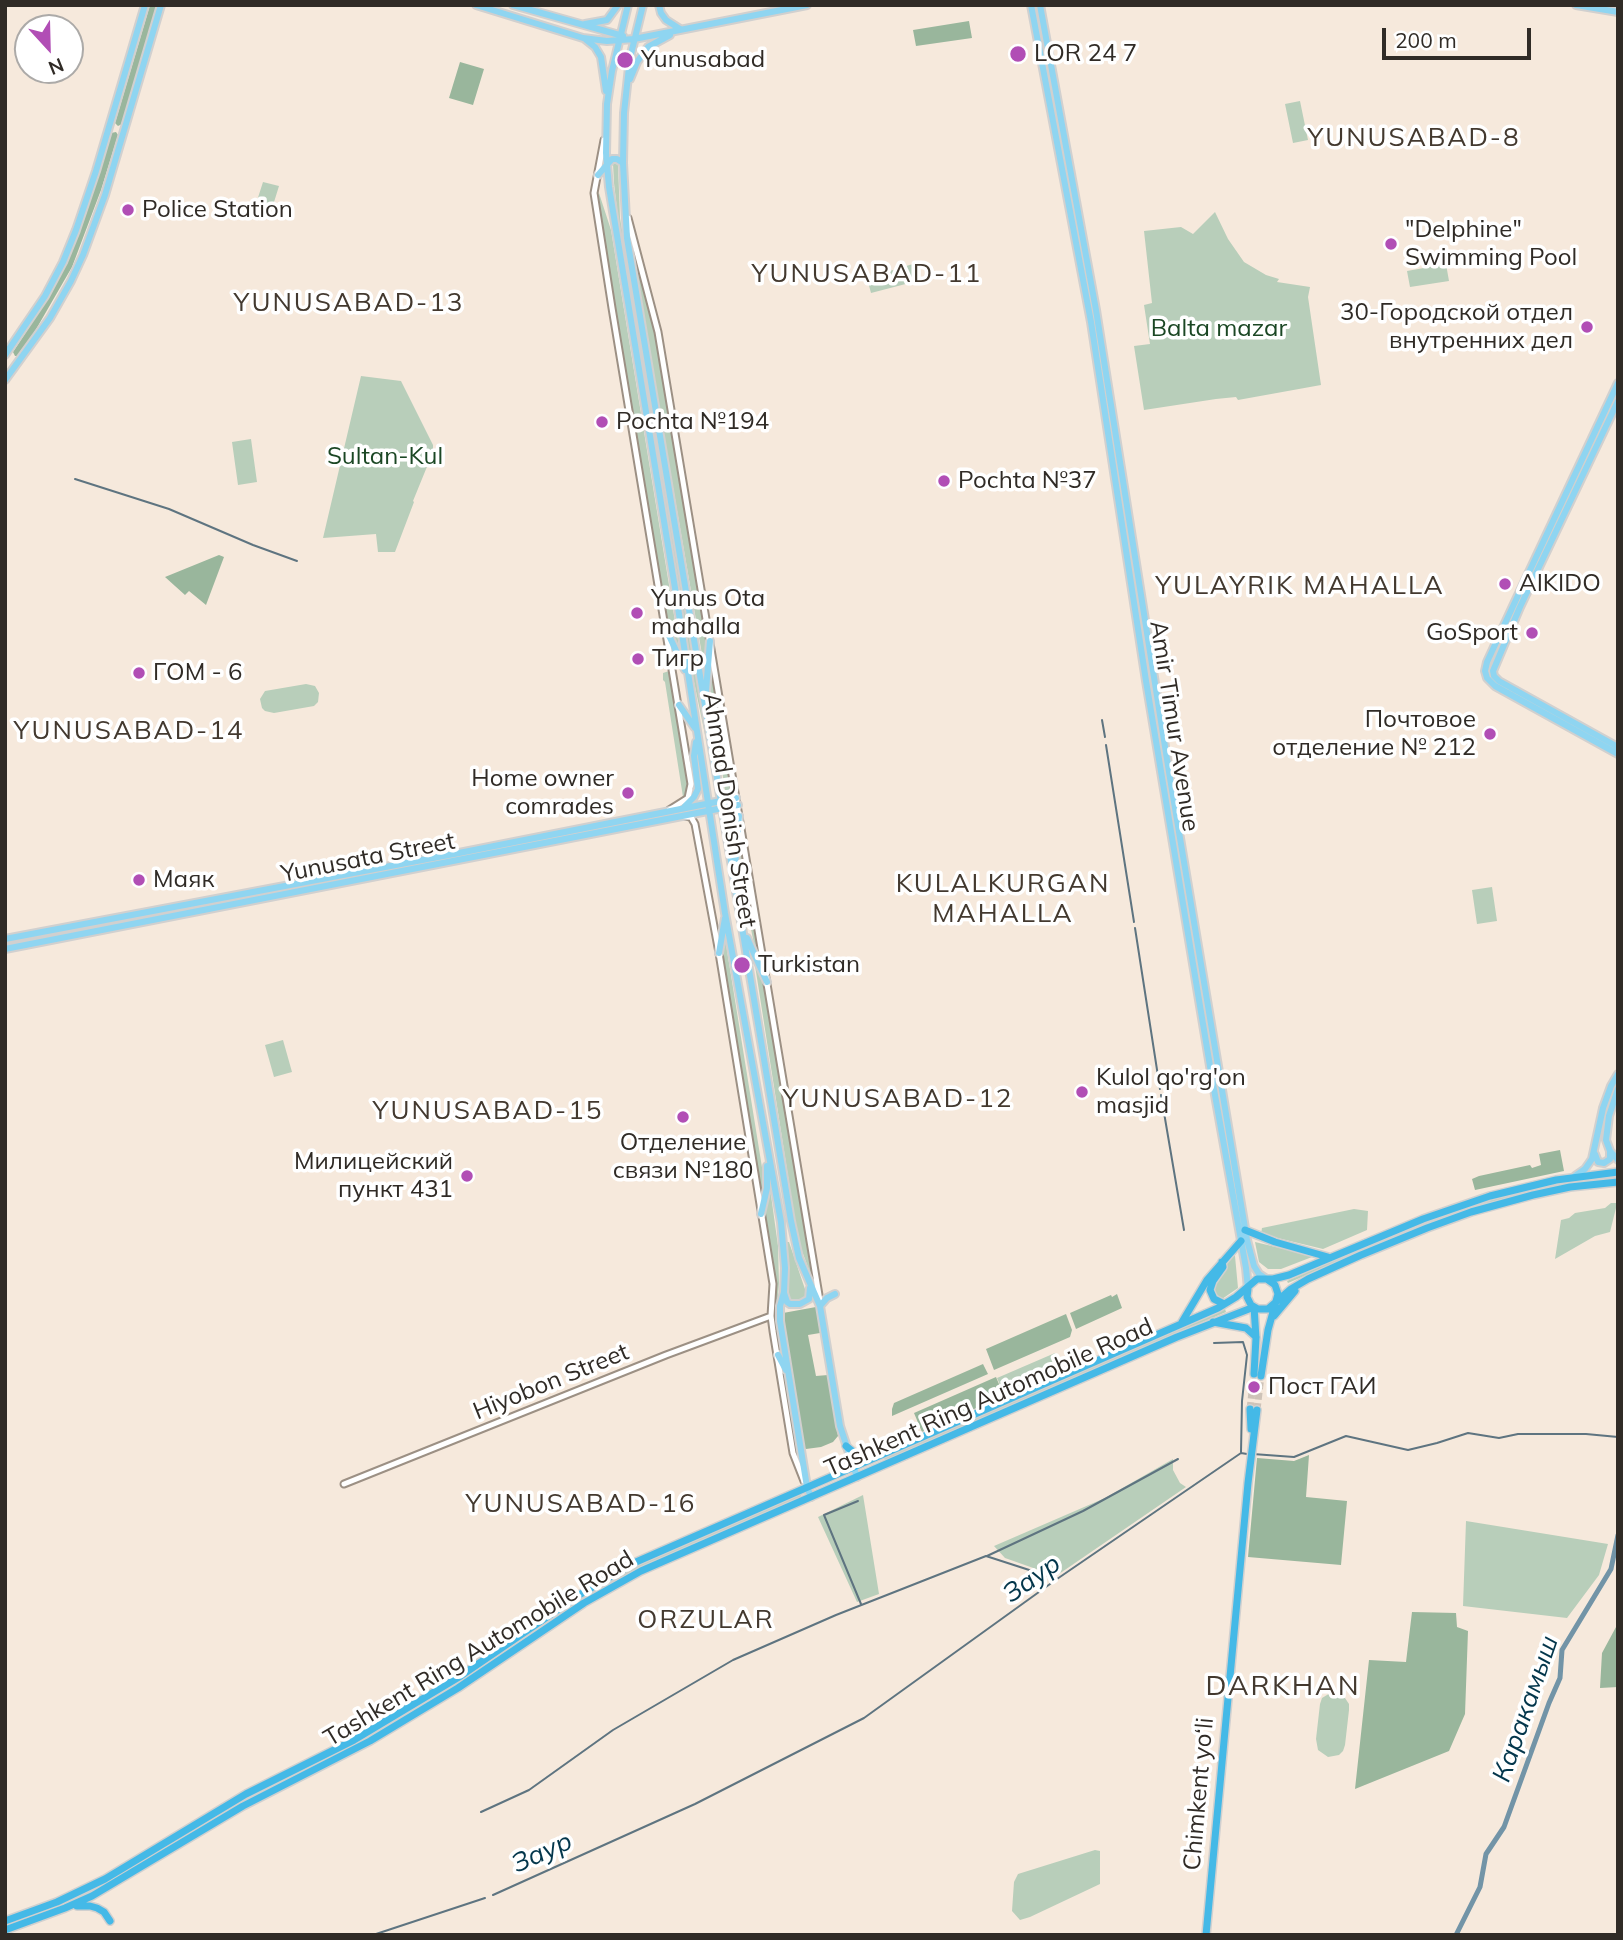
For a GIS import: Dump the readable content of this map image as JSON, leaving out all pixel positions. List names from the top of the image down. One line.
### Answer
{"streets":{"highway":["Tashkent Ring Automobile Road","Chimkent yo‘li"],"main road":["Amir Timur Avenue","Ahmad Donish Street","Yunusata Street"],"street":["Hiyobon Street"]},"crossings":[["Amir Timur Avenue","Tashkent Ring Automobile Road"],["Ahmad Donish Street","Yunusata Street"],["Ahmad Donish Street","Hiyobon Street"],["Ahmad Donish Street","Tashkent Ring Automobile Road"]],"districts":["YUNUSABAD-8","YUNUSABAD-11","YUNUSABAD-13","YULAYRIK MAHALLA","YUNUSABAD-14","KULALKURGAN MAHALLA","YUNUSABAD-12","YUNUSABAD-15","YUNUSABAD-16","ORZULAR","DARKHAN"],"water":["Заур","Каракамыш"],"parks":["Balta mazar","Sultan-Kul"],"places":["LOR 24 7","Yunusabad","Police Station","\"Delphine\" Swimming Pool","30-Городской отдел внутренних дел","Pochta №194","Pochta №37","AIKIDO","Yunus Ota mahalla","GoSport","Тигр","ГОМ - 6","Почтовое отделение № 212","Home owner comrades","Маяк","Turkistan","Kulol qo'rg'on masjid","Отделение связи №180","Милицейский пункт 431","Пост ГАИ"],"scale_bar":"200 m","north":"bottom"}
